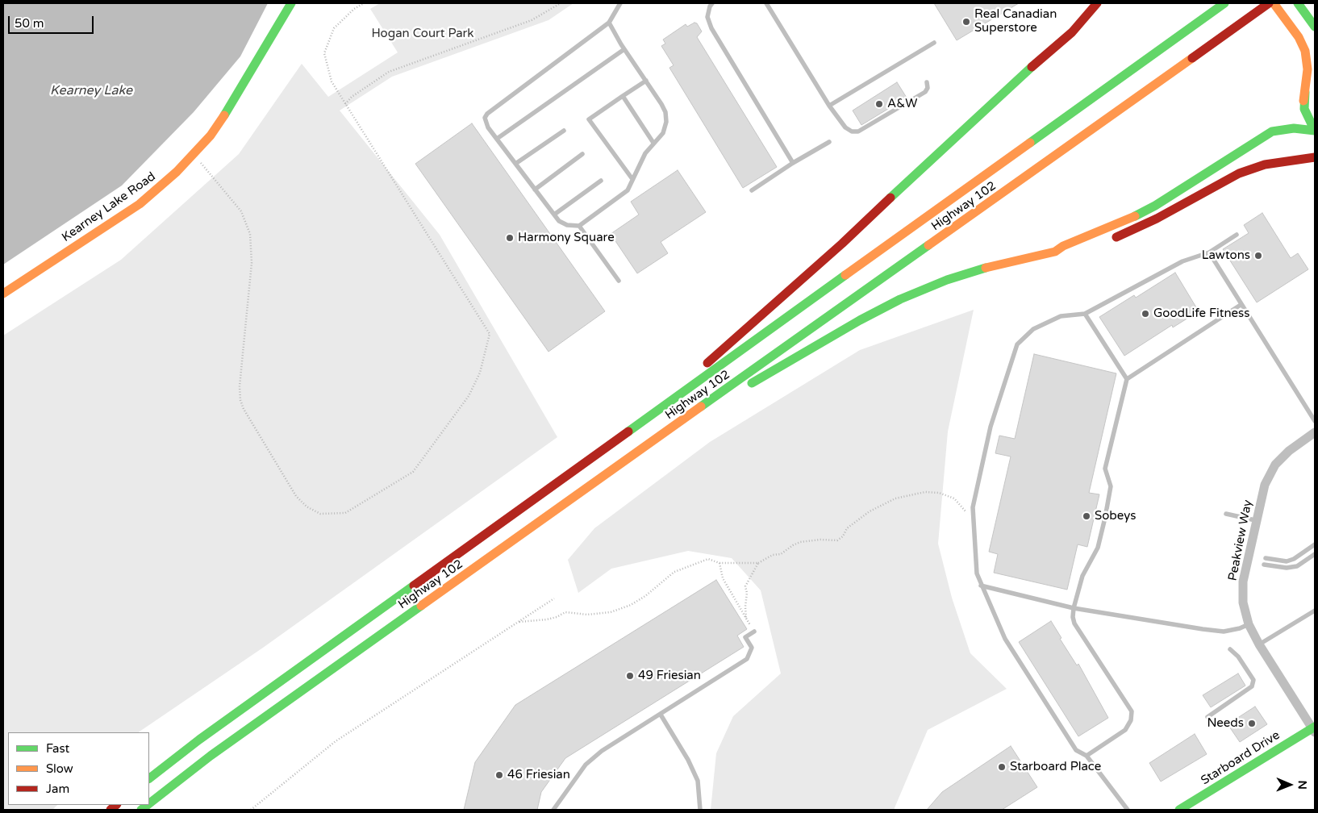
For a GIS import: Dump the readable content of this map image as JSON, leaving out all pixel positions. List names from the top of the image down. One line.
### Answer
{"streets":{"main road":["Highway 102","Kearney Lake Road","Starboard Drive"],"street":["Peakview Way"]},"crossings":[["Peakview Way","Starboard Drive"]],"water":["Kearney Lake"],"parks":["Hogan Court Park"],"places":["Real Canadian Superstore","A&W","Harmony Square","Lawtons","GoodLife Fitness","Sobeys","49 Friesian","Needs","Starboard Place","46 Friesian"],"legend":["Fast","Slow","Jam"],"scale_bar":"50 m","north":"right"}
